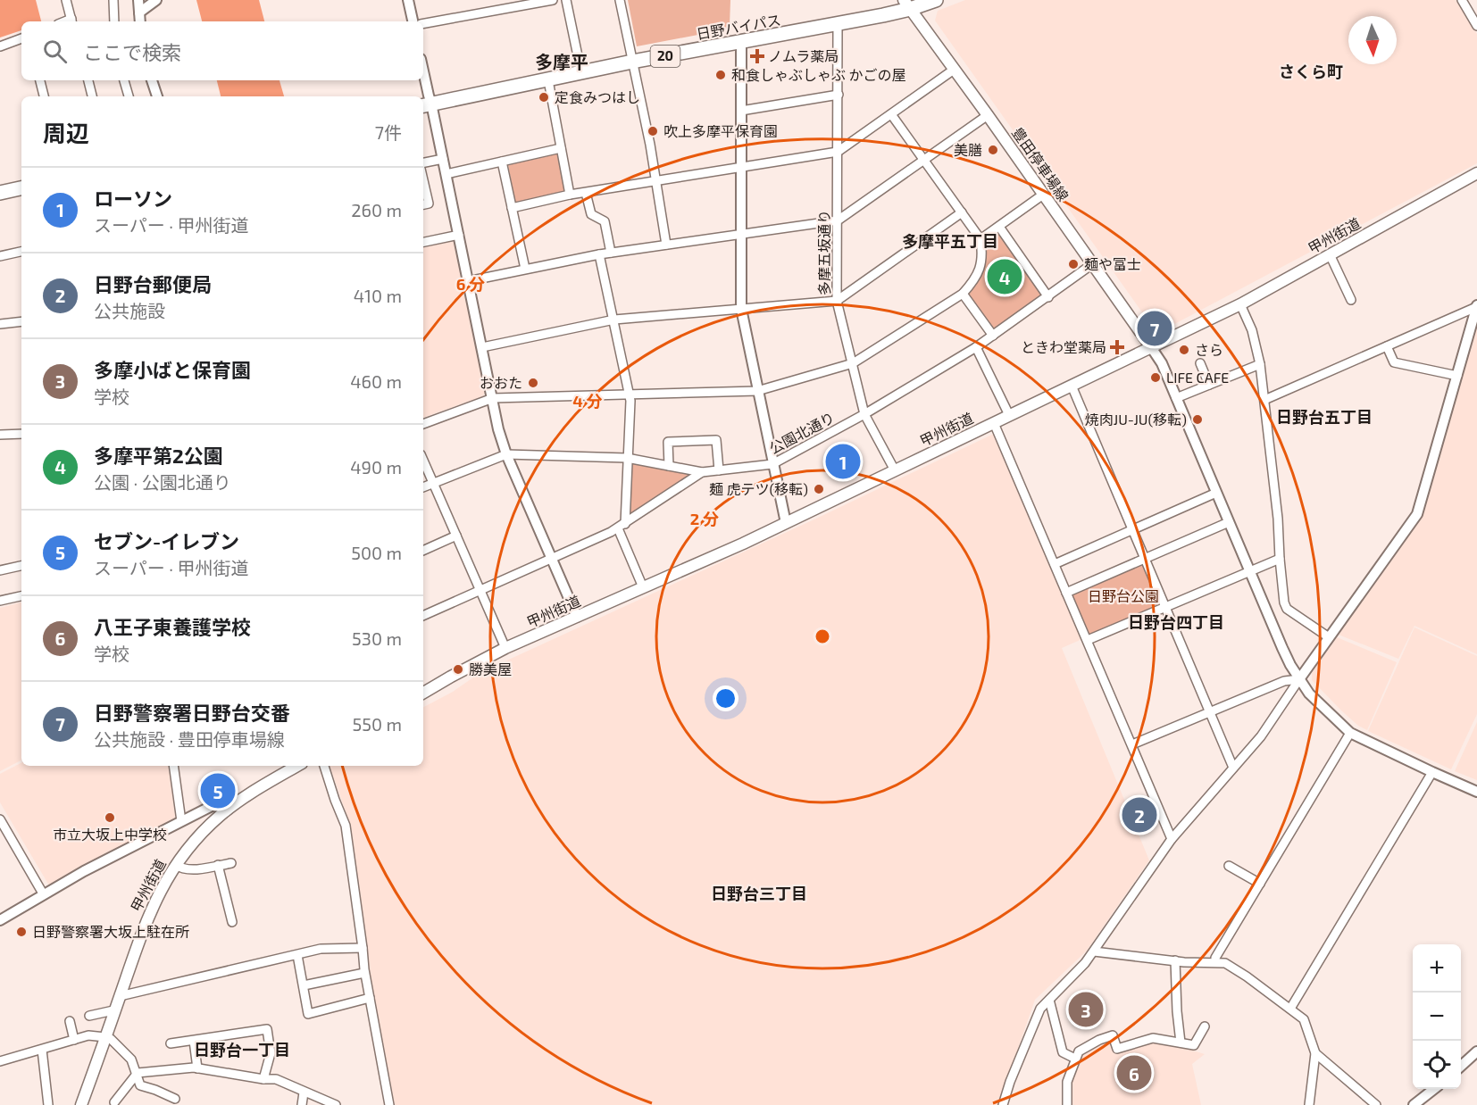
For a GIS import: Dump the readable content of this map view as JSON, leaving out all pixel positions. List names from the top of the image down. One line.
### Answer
{"streets":{"highway":["日野バイパス","20"],"main road":["豊田停車場線","甲州街道"],"street":["多摩五坂通り","公園北通り"]},"crossings":[["日野バイパス","豊田停車場線"],["日野バイパス","多摩五坂通り"],["豊田停車場線","甲州街道"],["豊田停車場線","公園北通り"],["甲州街道","多摩五坂通り"],["多摩五坂通り","公園北通り"]],"districts":["多摩平","さくら町","多摩平五丁目","日野台五丁目","日野台四丁目","日野台三丁目","日野台一丁目"],"parks":["日野台公園"],"places":{"health":["ノムラ薬局","ときわ堂薬局"],"other":["和食しゃぶしゃぶ かごの屋","定食みつはし","吹上多摩平保育園","美膳","麺や富士","さら","LIFE CAFE","おおた","焼肉JU-JU(移転)","麺 虎テツ(移転)","勝美屋","市立大坂上中学校","日野警察署大坂上駐在所"]},"north":"bottom","page":{"search":"ここで検索","heading":["周辺","7件"],"list":[{"mark":"1","name":"ローソン","note":"スーパー · 甲州街道","value":"260 m"},{"mark":"2","name":"日野台郵便局","note":"公共施設","value":"410 m"},{"mark":"3","name":"多摩小ばと保育園","note":"学校","value":"460 m"},{"mark":"4","name":"多摩平第2公園","note":"公園 · 公園北通り","value":"490 m"},{"mark":"5","name":"セブン-イレブン","note":"スーパー · 甲州街道","value":"500 m"},{"mark":"6","name":"八王子東養護学校","note":"学校","value":"530 m"},{"mark":"7","name":"日野警察署日野台交番","note":"公共施設 · 豊田停車場線","value":"550 m"}],"pins":["4","7","1","5","2","3","6"],"map_buttons":["+","−"]},"rings":["6 分","4 分","2 分"]}
